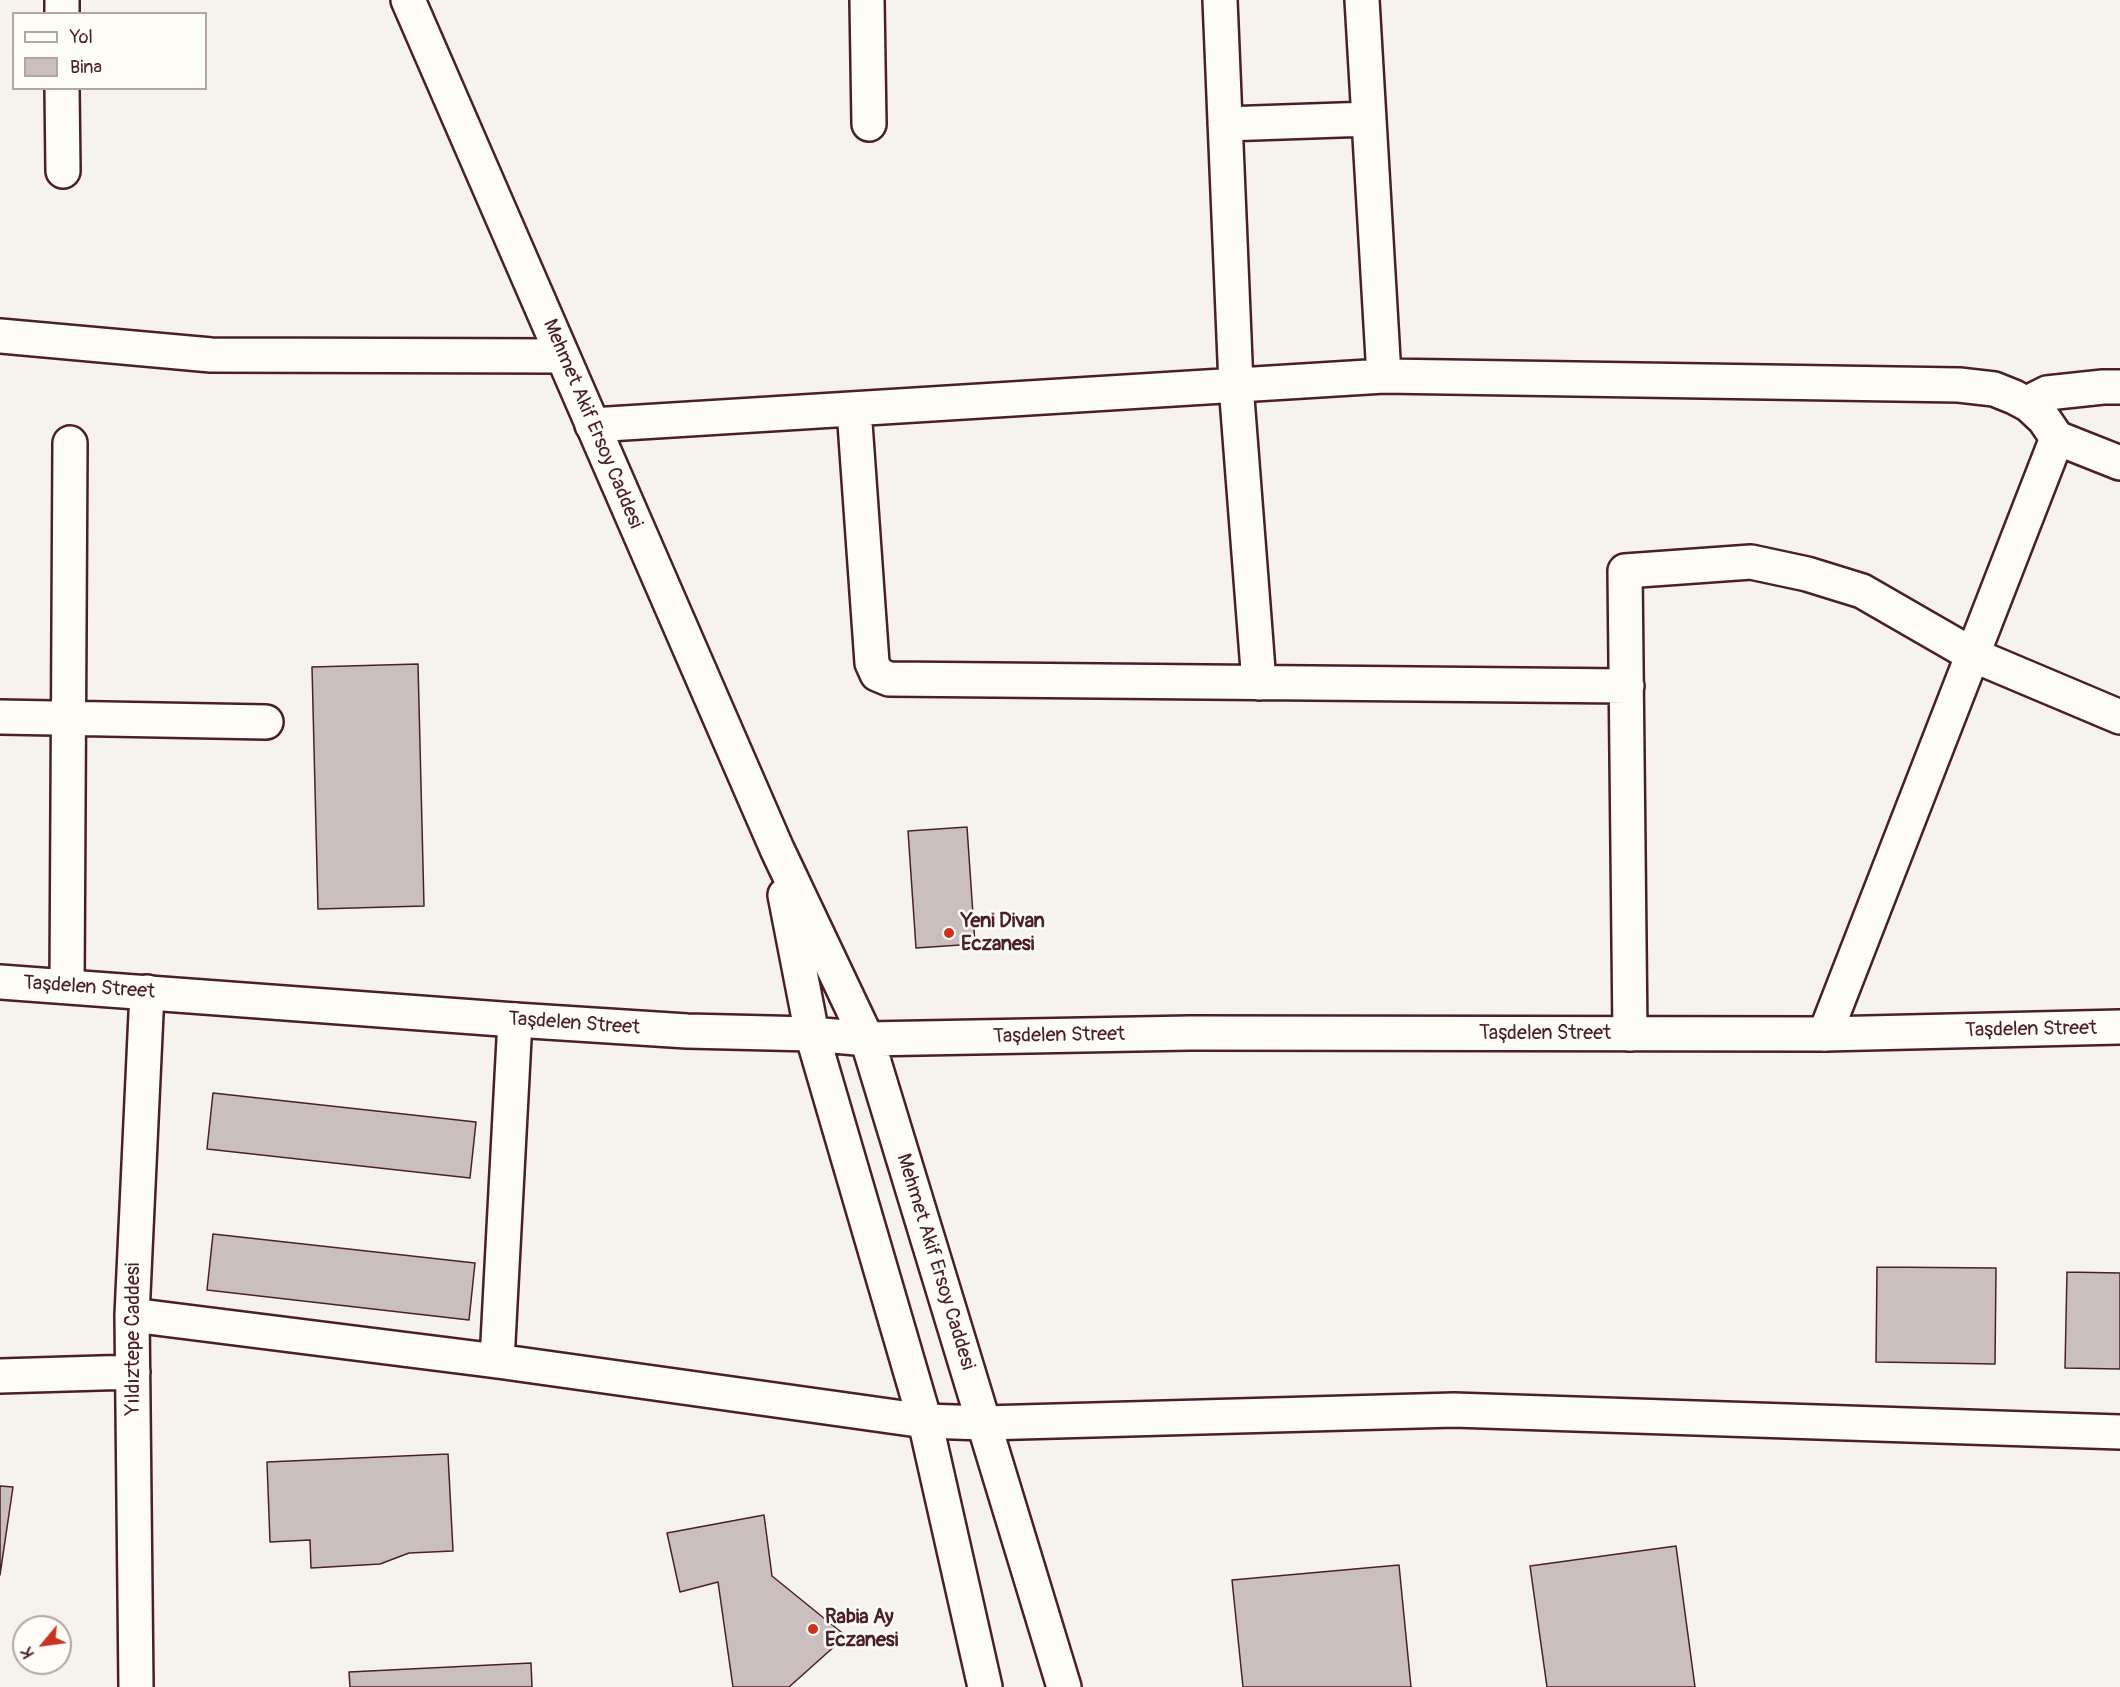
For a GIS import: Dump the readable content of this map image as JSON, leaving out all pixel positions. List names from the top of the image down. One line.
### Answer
{"streets":{"street":["Mehmet Akif Ersoy Caddesi","Taşdelen Street","Yıldıztepe Caddesi"]},"crossings":[["Mehmet Akif Ersoy Caddesi","Taşdelen Street"],["Taşdelen Street","Yıldıztepe Caddesi"]],"places":["Yeni Divan Eczanesi","Rabia Ay Eczanesi"],"legend":["Yol","Bina"],"north":"bottom left"}
